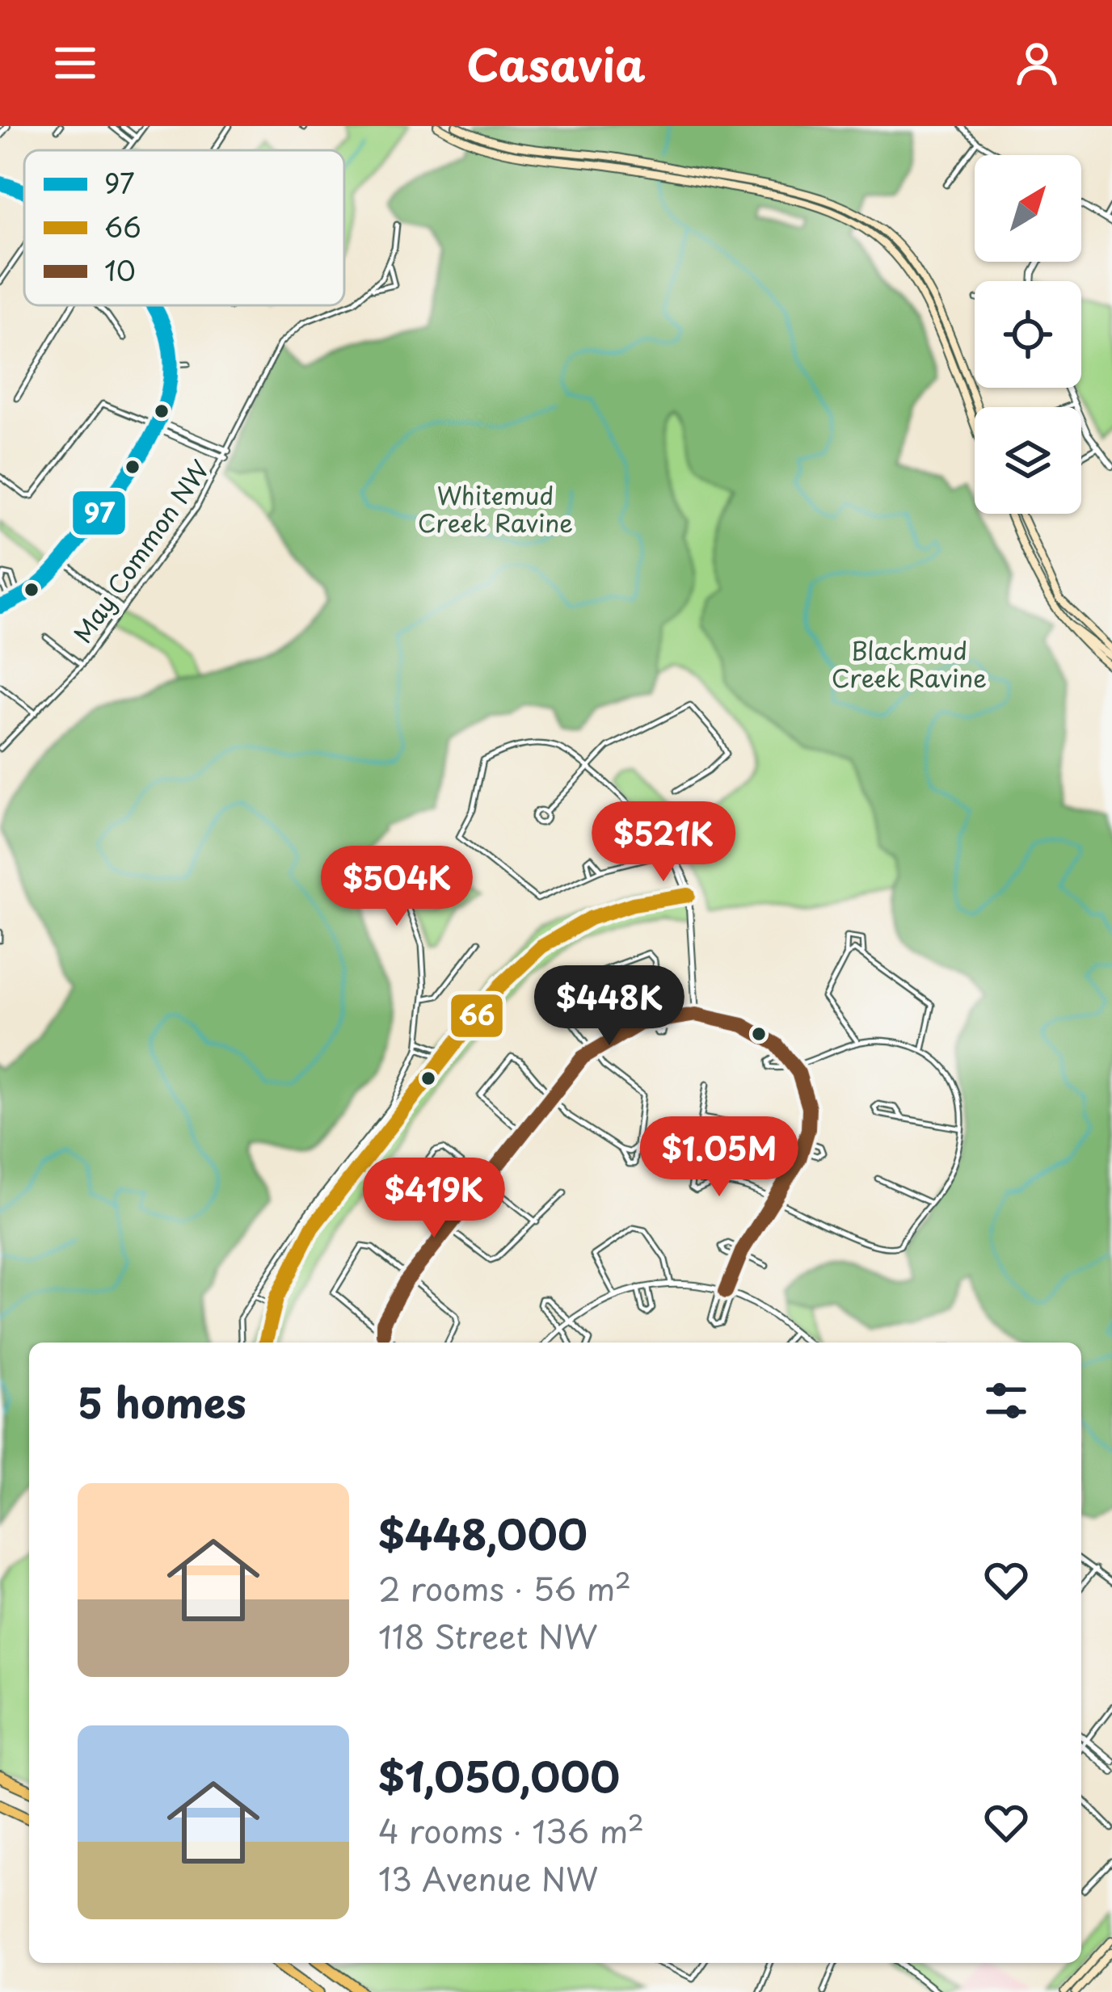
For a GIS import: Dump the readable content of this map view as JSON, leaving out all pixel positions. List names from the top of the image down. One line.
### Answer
{"streets":{"street":["May Common NW"]},"parks":["Whitemud Creek Ravine","Blackmud Creek Ravine"],"lines":["transit line 97","transit line 66","transit line 10"],"legend":["97","66","10"],"north":"top right","page":{"header":"Casavia","price":["$521K","$504K","$448K","$1.05M","$419K"],"heading":"5 homes","list":[{"name":"$448,000","note":"2 rooms · 56 m² · 118 Street NW"},{"name":"$1,050,000","note":"4 rooms · 136 m² · 13 Avenue NW"}]}}
